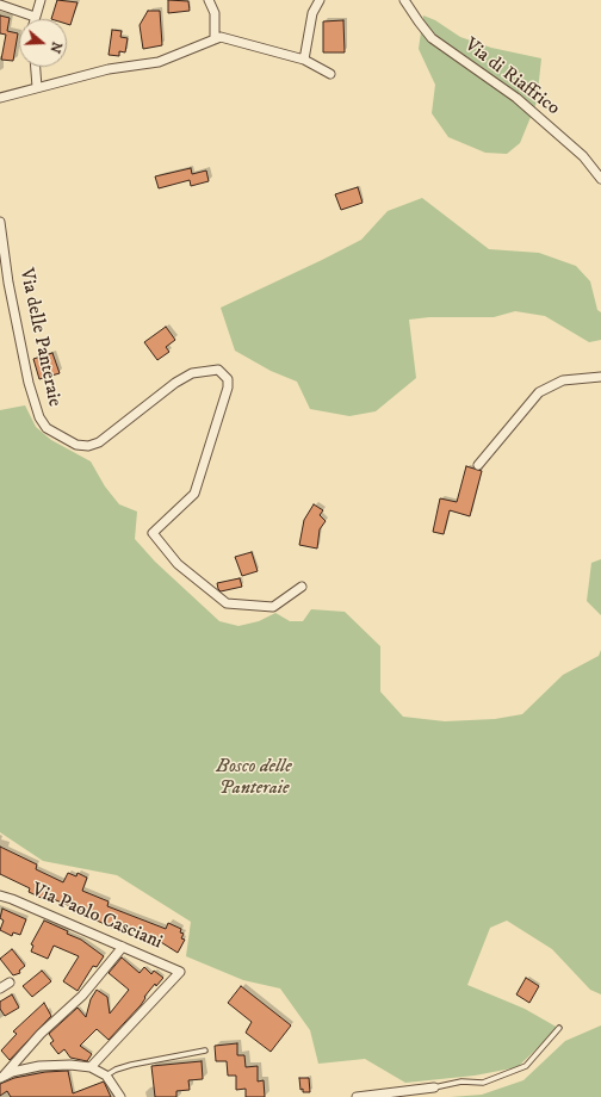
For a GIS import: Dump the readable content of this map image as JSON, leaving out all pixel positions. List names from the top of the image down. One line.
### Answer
{"streets":{"street":["Via di Riaffrico","Via delle Panteraie","Via Paolo Casciani"]},"parks":["Bosco delle Panteraie"],"north":"right"}
